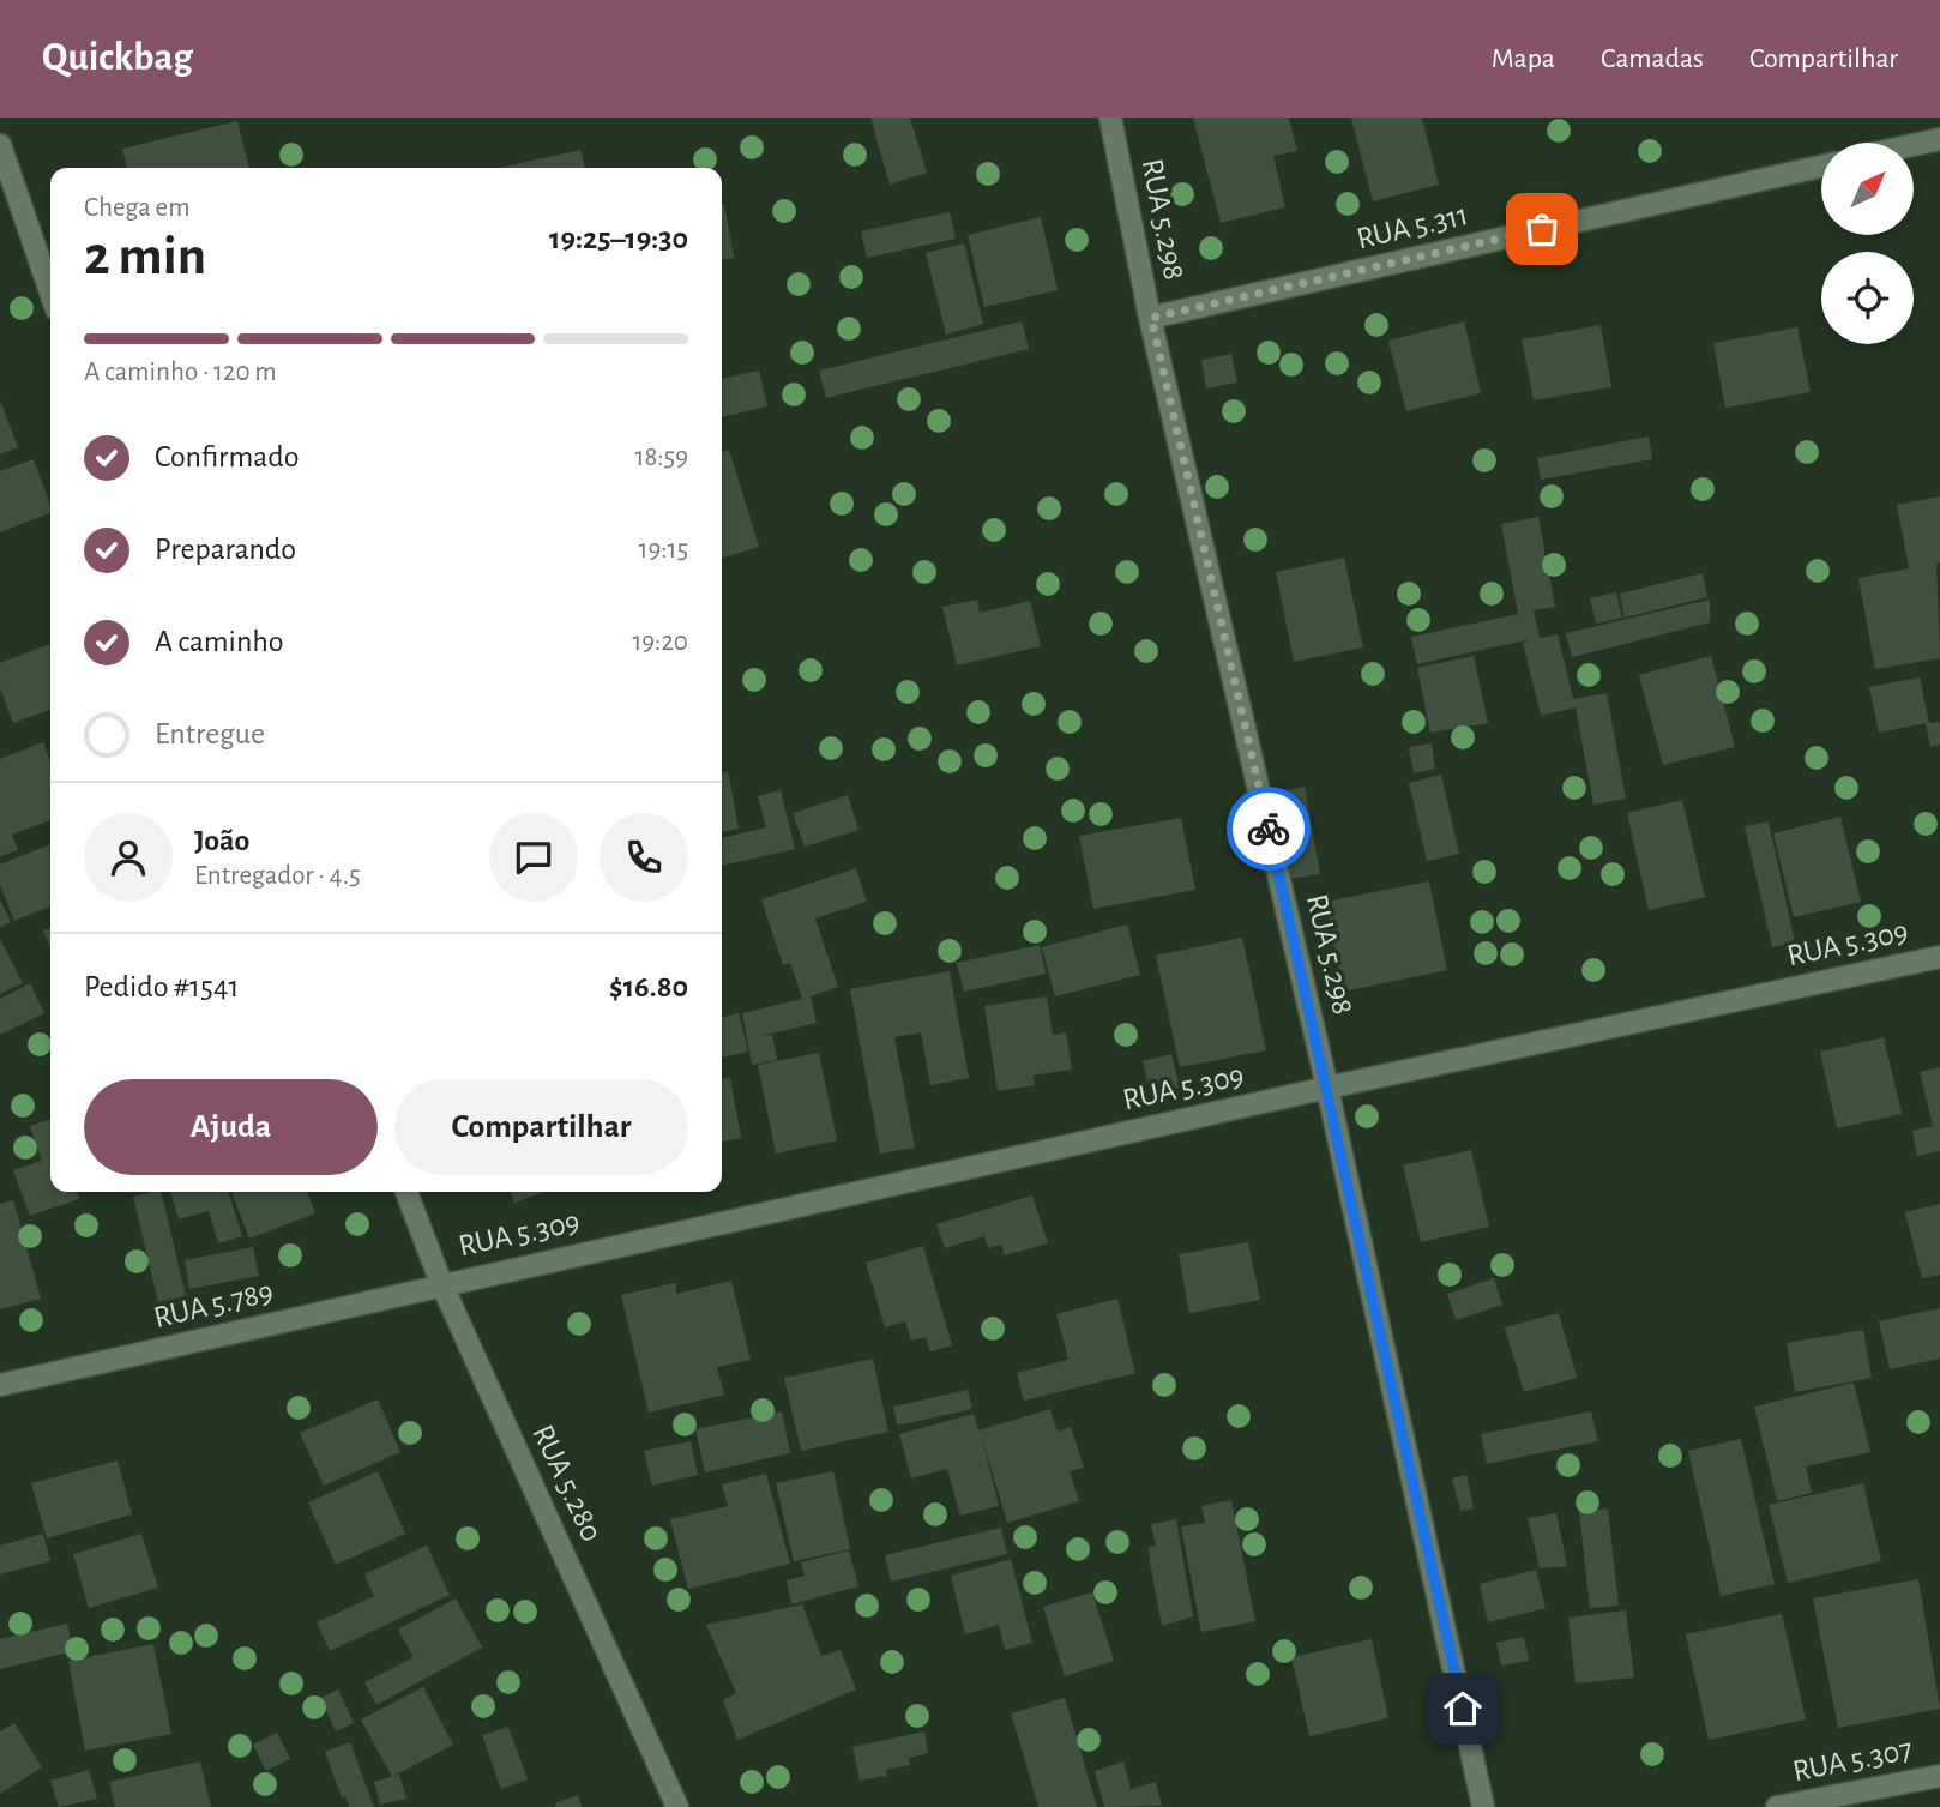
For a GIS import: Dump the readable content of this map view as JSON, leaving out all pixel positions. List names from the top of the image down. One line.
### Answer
{"streets":{"street":["RUA 5.298","RUA 5.311","RUA 5.309","RUA 5.789","RUA 5.280","RUA 5.307"]},"crossings":[["RUA 5.298","RUA 5.311"],["RUA 5.298","RUA 5.309"],["RUA 5.309","RUA 5.789"],["RUA 5.309","RUA 5.280"],["RUA 5.789","RUA 5.280"]],"north":"top right","page":{"header":"Quickbag","nav":["Mapa","Camadas","Compartilhar"],"heading":["2 min","Chega em","19:25–19:30"],"panel":["João","Entregador · 4.5","Pedido #1541","$16.80"],"bar":"A caminho · 120 m","list":[["Confirmado","18:59"],["Preparando","19:15"],["A caminho","19:20"],"Entregue"],"buttons":["Ajuda","Compartilhar"]}}
